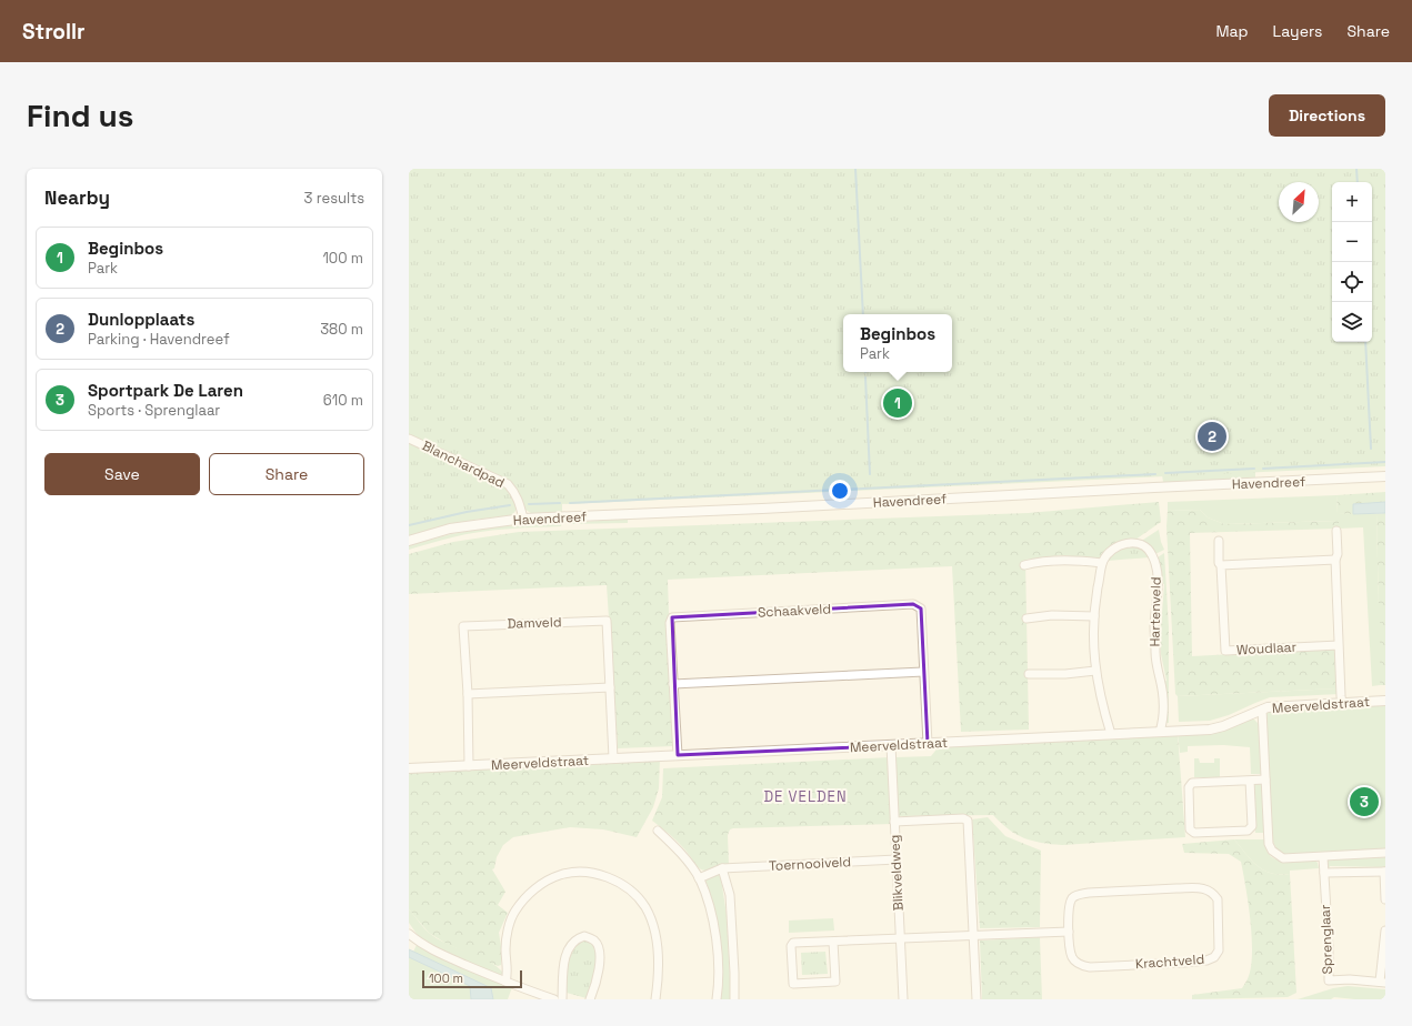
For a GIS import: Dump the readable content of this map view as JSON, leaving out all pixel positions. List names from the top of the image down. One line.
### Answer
{"streets":{"street":["Blanchardpad","Havendreef","Schaakveld","Hartenveld","Damveld","Woudlaar","Meerveldstraat","Toernooiveld","Blikveldweg","Sprenglaar","Krachtveld"]},"crossings":[["Blanchardpad","Havendreef"],["Schaakveld","Meerveldstraat"],["Hartenveld","Meerveldstraat"],["Damveld","Meerveldstraat"],["Meerveldstraat","Blikveldweg"],["Toernooiveld","Blikveldweg"]],"districts":["DE VELDEN"],"scale_bar":"100 m","north":"top right","page":{"header":"Strollr","nav":["Map","Layers","Share"],"buttons":["Directions",["Save","Share"]],"title":"Find us","heading":["Nearby","3 results"],"map_buttons":["+","−"],"list":[{"mark":"1","name":"Beginbos","note":"Park","value":"100 m"},{"mark":"2","name":"Dunlopplaats","note":"Parking · Havendreef","value":"380 m"},{"mark":"3","name":"Sportpark De Laren","note":"Sports · Sprenglaar","value":"610 m"}],"popup":["Beginbos","Park"],"pins":["1","2","3"],"scale":"100 m"}}
